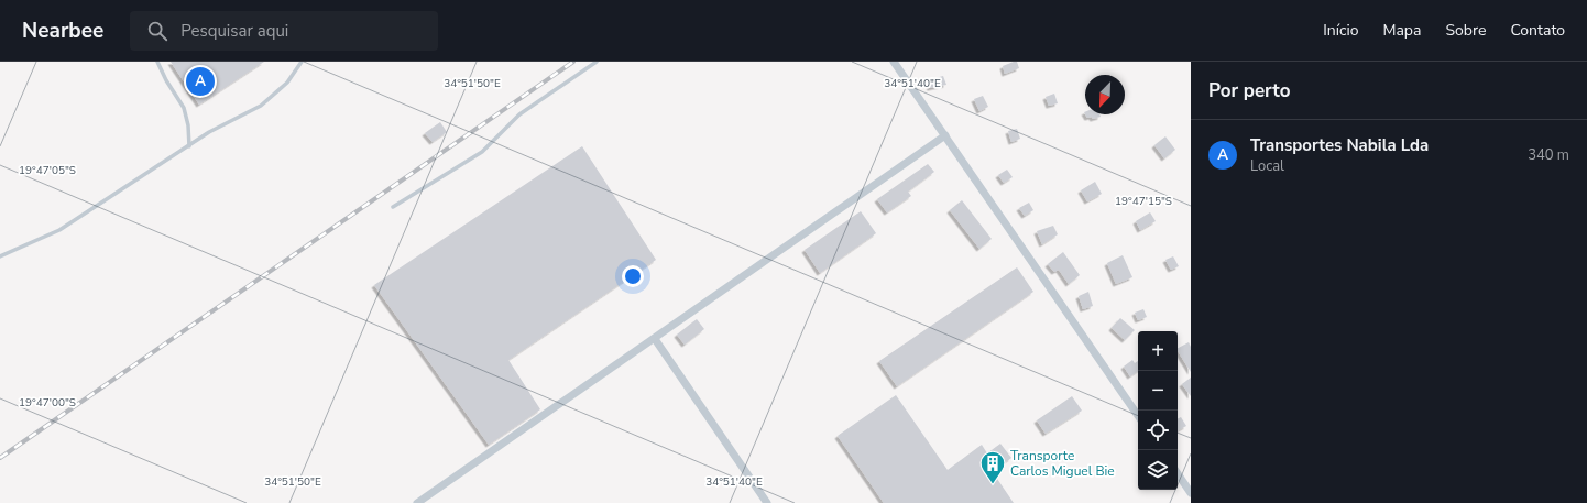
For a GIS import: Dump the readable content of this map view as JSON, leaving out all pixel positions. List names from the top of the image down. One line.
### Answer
{"places":{"building":["Transporte Carlos Miguel Bie"]},"north":"bottom left","page":{"header":"Nearbee","search":"Pesquisar aqui","nav":["Início","Mapa","Sobre","Contato"],"heading":"Por perto","pins":"A","list":[{"mark":"A","name":"Transportes Nabila Lda","note":"Local","value":"340 m"}],"map_buttons":["+","−"]},"coordinates":["34°51'50\"E","34°51'40\"E","19°47'05\"S","19°47'15\"S","19°47'00\"S"]}
